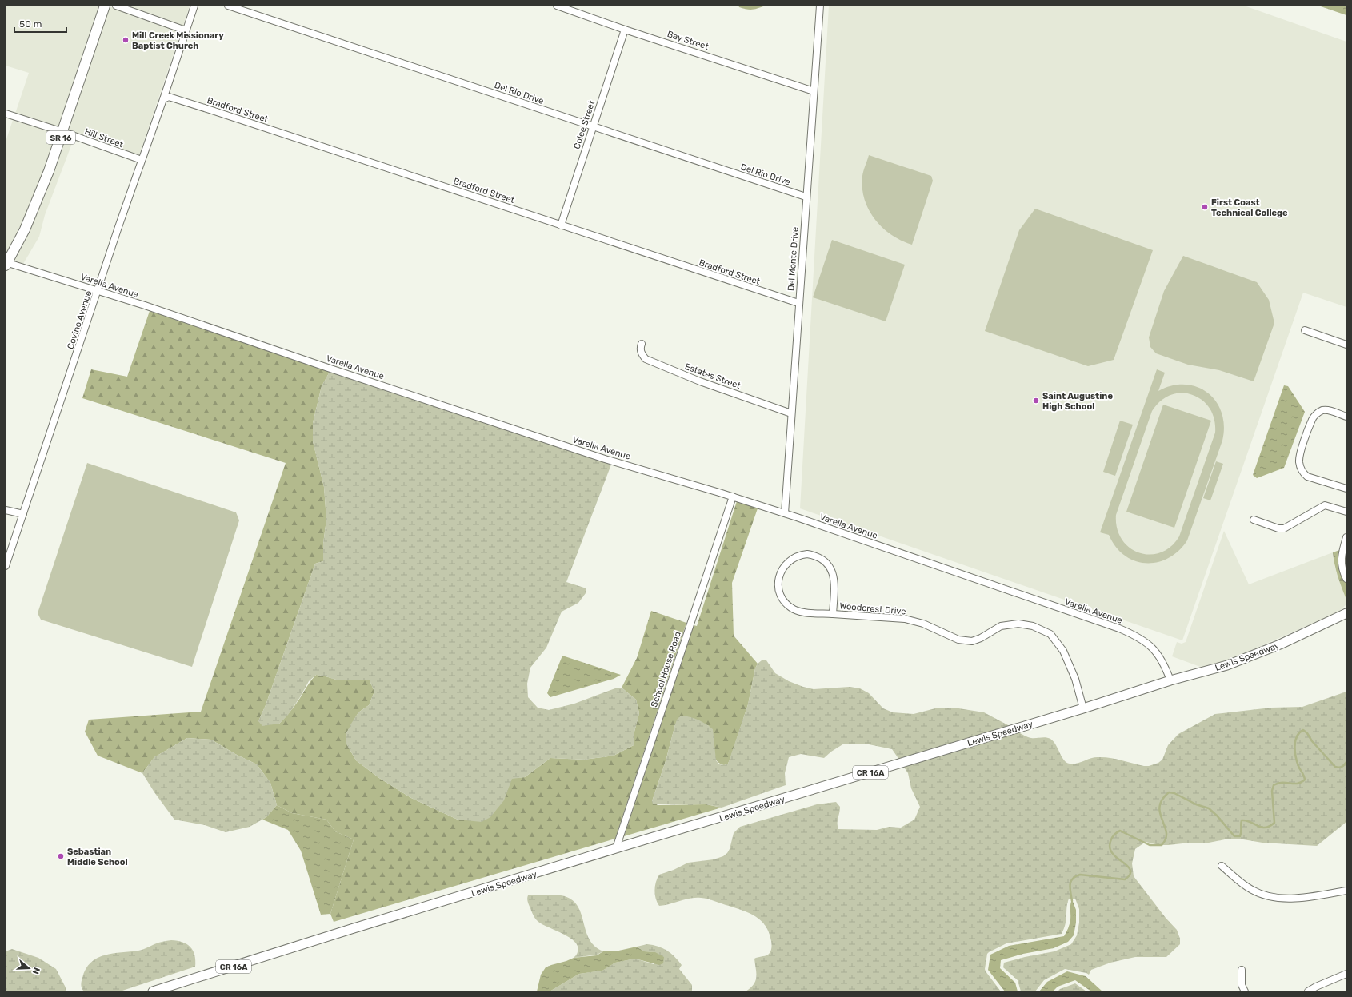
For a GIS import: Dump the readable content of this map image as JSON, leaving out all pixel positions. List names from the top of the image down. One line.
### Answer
{"streets":{"highway":["SR 16"],"main road":["Lewis Speedway","CR 16A"],"street":["Bay Street","Del Rio Drive","Bradford Street","Colee Street","Hill Street","Del Monte Drive","Varella Avenue","Covino Avenue","Estates Street","Woodcrest Drive","School House Road"]},"crossings":[["Bay Street","Colee Street"],["Bay Street","Del Monte Drive"],["Del Rio Drive","Colee Street"],["Del Rio Drive","Del Monte Drive"],["Bradford Street","Colee Street"],["Bradford Street","Del Monte Drive"],["Bradford Street","Covino Avenue"],["SR 16","Hill Street"],["SR 16","Varella Avenue"],["Hill Street","Covino Avenue"],["Del Monte Drive","Varella Avenue"],["Del Monte Drive","Estates Street"],["Varella Avenue","Covino Avenue"],["Varella Avenue","Lewis Speedway"],["Varella Avenue","School House Road"],["Woodcrest Drive","Lewis Speedway"],["Lewis Speedway","School House Road"]],"places":["Mill Creek Missionary Baptist Church","First Coast Technical College","Saint Augustine High School","Sebastian Middle School"],"scale_bar":"50 m","north":"right"}
